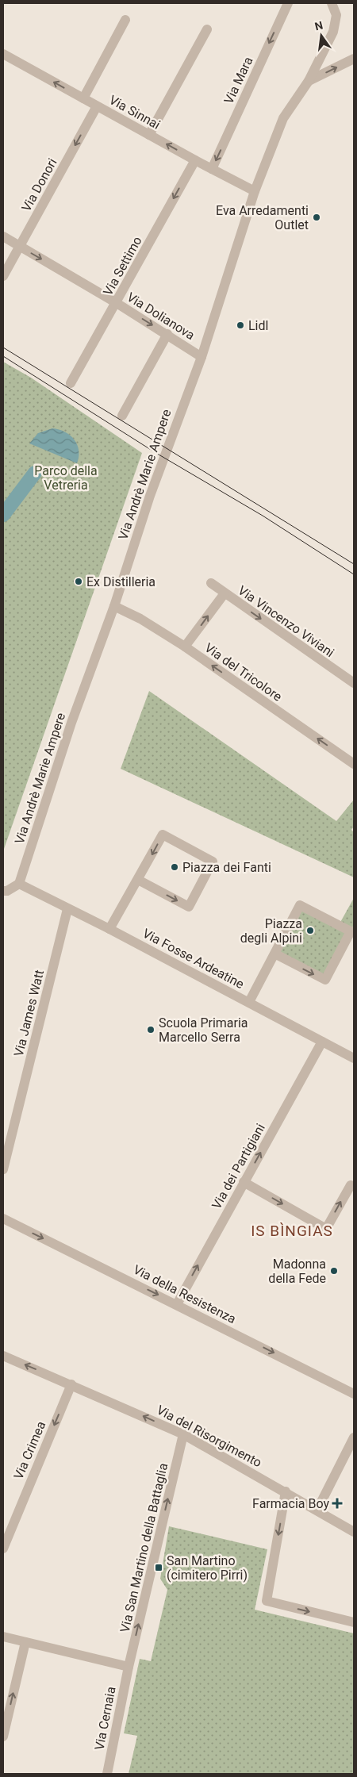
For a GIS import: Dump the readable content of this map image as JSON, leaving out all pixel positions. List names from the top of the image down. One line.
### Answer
{"streets":{"street":["Via Mara","Via Sinnai","Via Donori","Via Settimo","Via Dolianova","Via Andrè Marie Ampere","Via Vincenzo Viviani","Via del Tricolore","Via Fosse Ardeatine","Via James Watt","Via dei Partigiani","Via della Resistenza","Via del Risorgimento","Via Crimea","Via San Martino della Battaglia","Via Cernaia"]},"crossings":[["Via Mara","Via Sinnai"],["Via Sinnai","Via Donori"],["Via Sinnai","Via Settimo"],["Via Sinnai","Via Andrè Marie Ampere"],["Via Donori","Via Dolianova"],["Via Settimo","Via Dolianova"],["Via Dolianova","Via Andrè Marie Ampere"],["Via Andrè Marie Ampere","Via del Tricolore"],["Via Andrè Marie Ampere","Via Fosse Ardeatine"],["Via Vincenzo Viviani","Via del Tricolore"],["Via Fosse Ardeatine","Via James Watt"],["Via Fosse Ardeatine","Via dei Partigiani"],["Via dei Partigiani","Via della Resistenza"],["Via del Risorgimento","Via Crimea"],["Via del Risorgimento","Via San Martino della Battaglia"],["Via San Martino della Battaglia","Via Cernaia"]],"one_way":["Via Sinnai","Via Donori","Via Settimo","Via Dolianova","Via del Tricolore","Via dei Partigiani","Via della Resistenza","Via del Risorgimento","Via Crimea","Via San Martino della Battaglia"],"districts":["IS BÌNGIAS"],"parks":["Parco della Vetreria"],"places":{"other":["Eva Arredamenti Outlet","Lidl","Ex Distilleria","Piazza dei Fanti","Piazza degli Alpini","Scuola Primaria Marcello Serra","Madonna della Fede"],"health":["Farmacia Boy"],"transit":["San Martino (cimitero Pirri)"]},"north":"top"}
